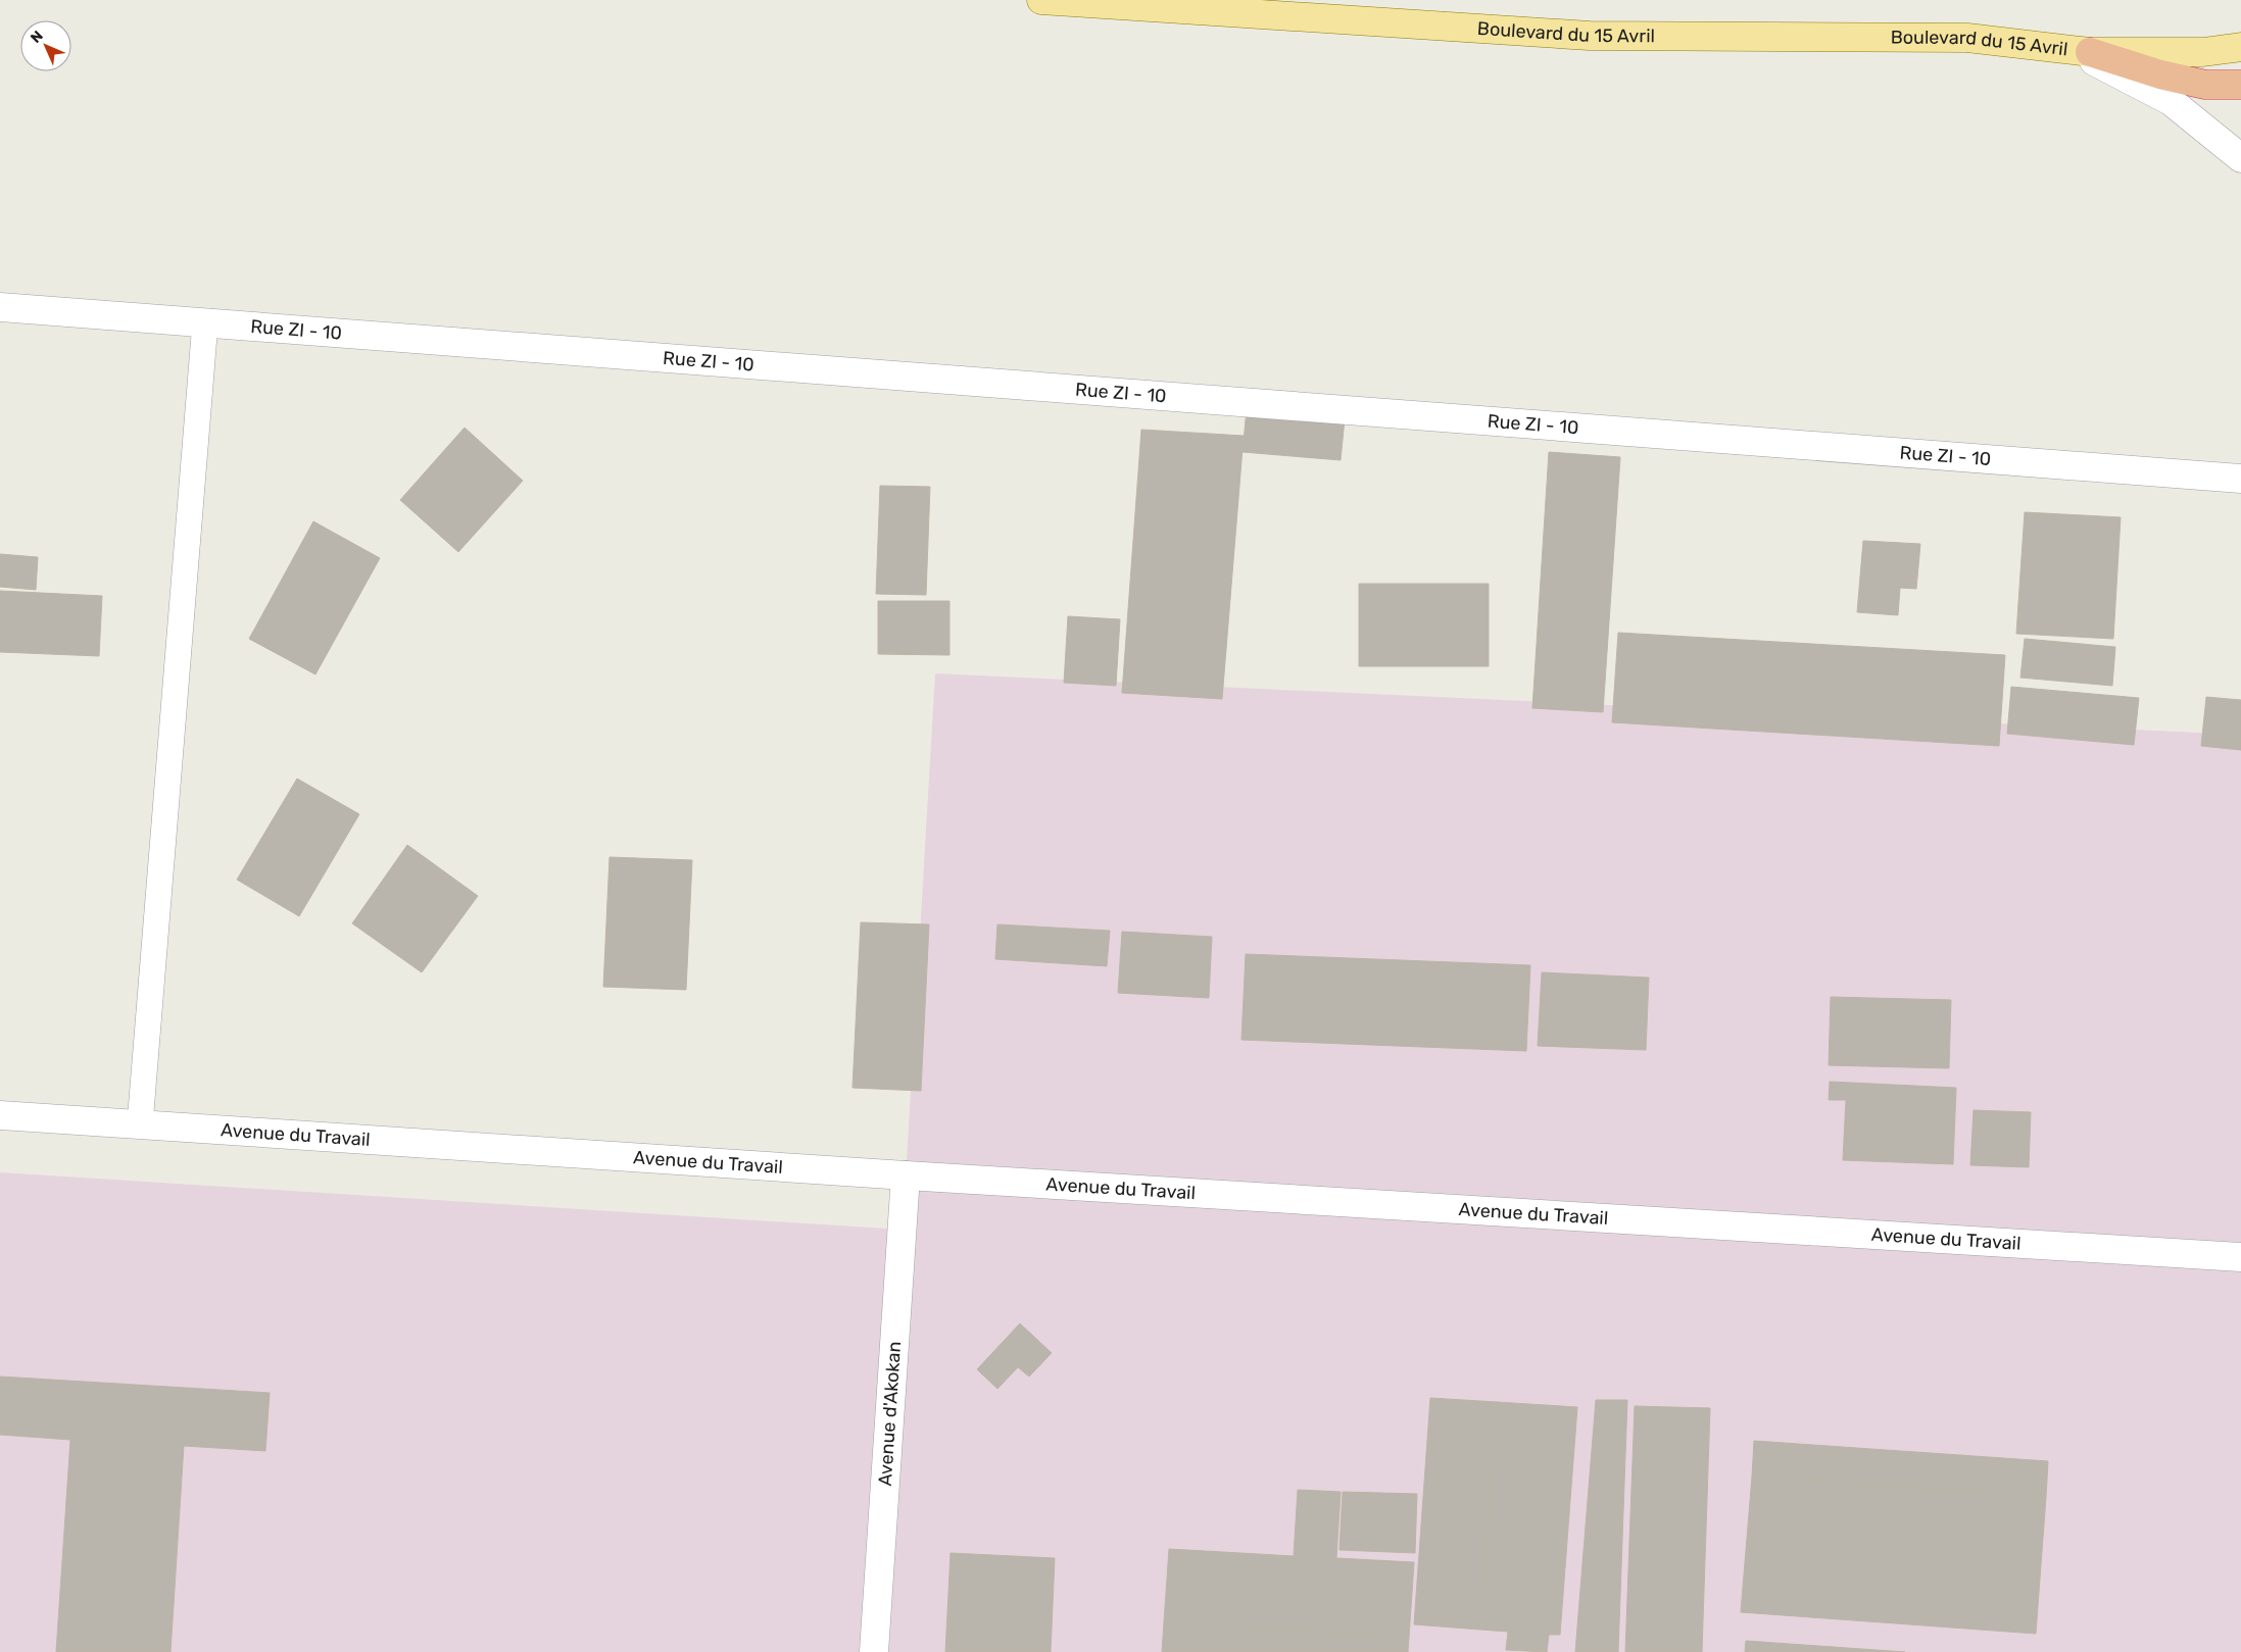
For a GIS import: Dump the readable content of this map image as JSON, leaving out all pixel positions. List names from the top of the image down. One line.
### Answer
{"streets":{"main road":["Boulevard du 15 Avril"],"street":["Rue ZI - 10","Avenue du Travail","Avenue d'Akokan"]},"crossings":[["Avenue du Travail","Avenue d'Akokan"]],"north":"top left"}
